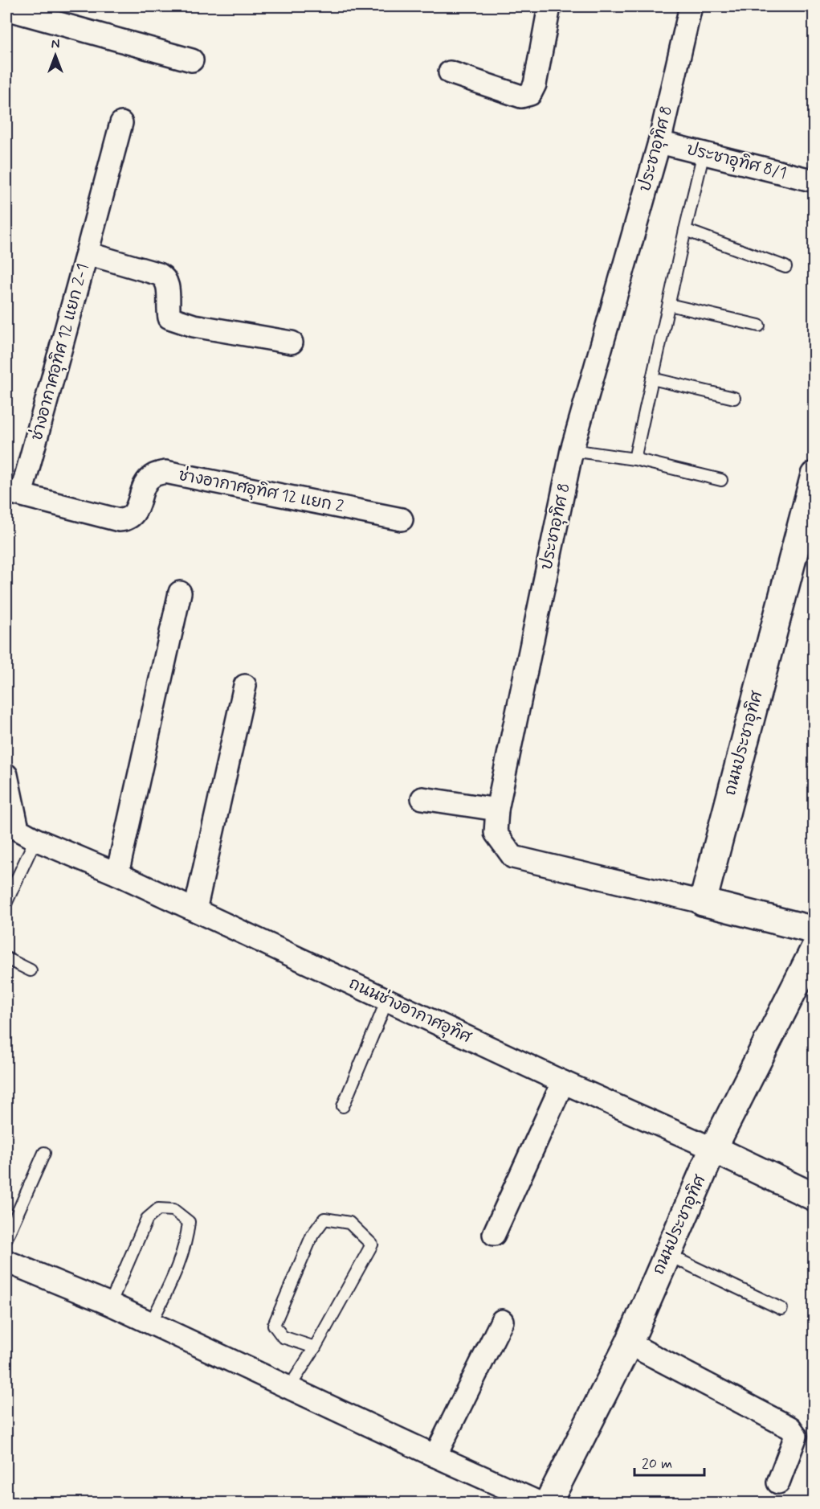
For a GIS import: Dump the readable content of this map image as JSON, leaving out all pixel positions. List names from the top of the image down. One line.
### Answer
{"streets":{"street":["ประชาอุทิศ 8","ประชาอุทิศ 8/1","ช่างอากาศอุทิศ 12 แยก 2-1","ช่างอากาศอุทิศ 12 แยก 2","ถนนประชาอุทิศ","ถนนช่างอากาศอุทิศ"]},"crossings":[["ประชาอุทิศ 8","ประชาอุทิศ 8/1"],["ประชาอุทิศ 8","ถนนประชาอุทิศ"],["ช่างอากาศอุทิศ 12 แยก 2-1","ช่างอากาศอุทิศ 12 แยก 2"],["ถนนประชาอุทิศ","ถนนช่างอากาศอุทิศ"]],"scale_bar":"20 m","north":"top"}
